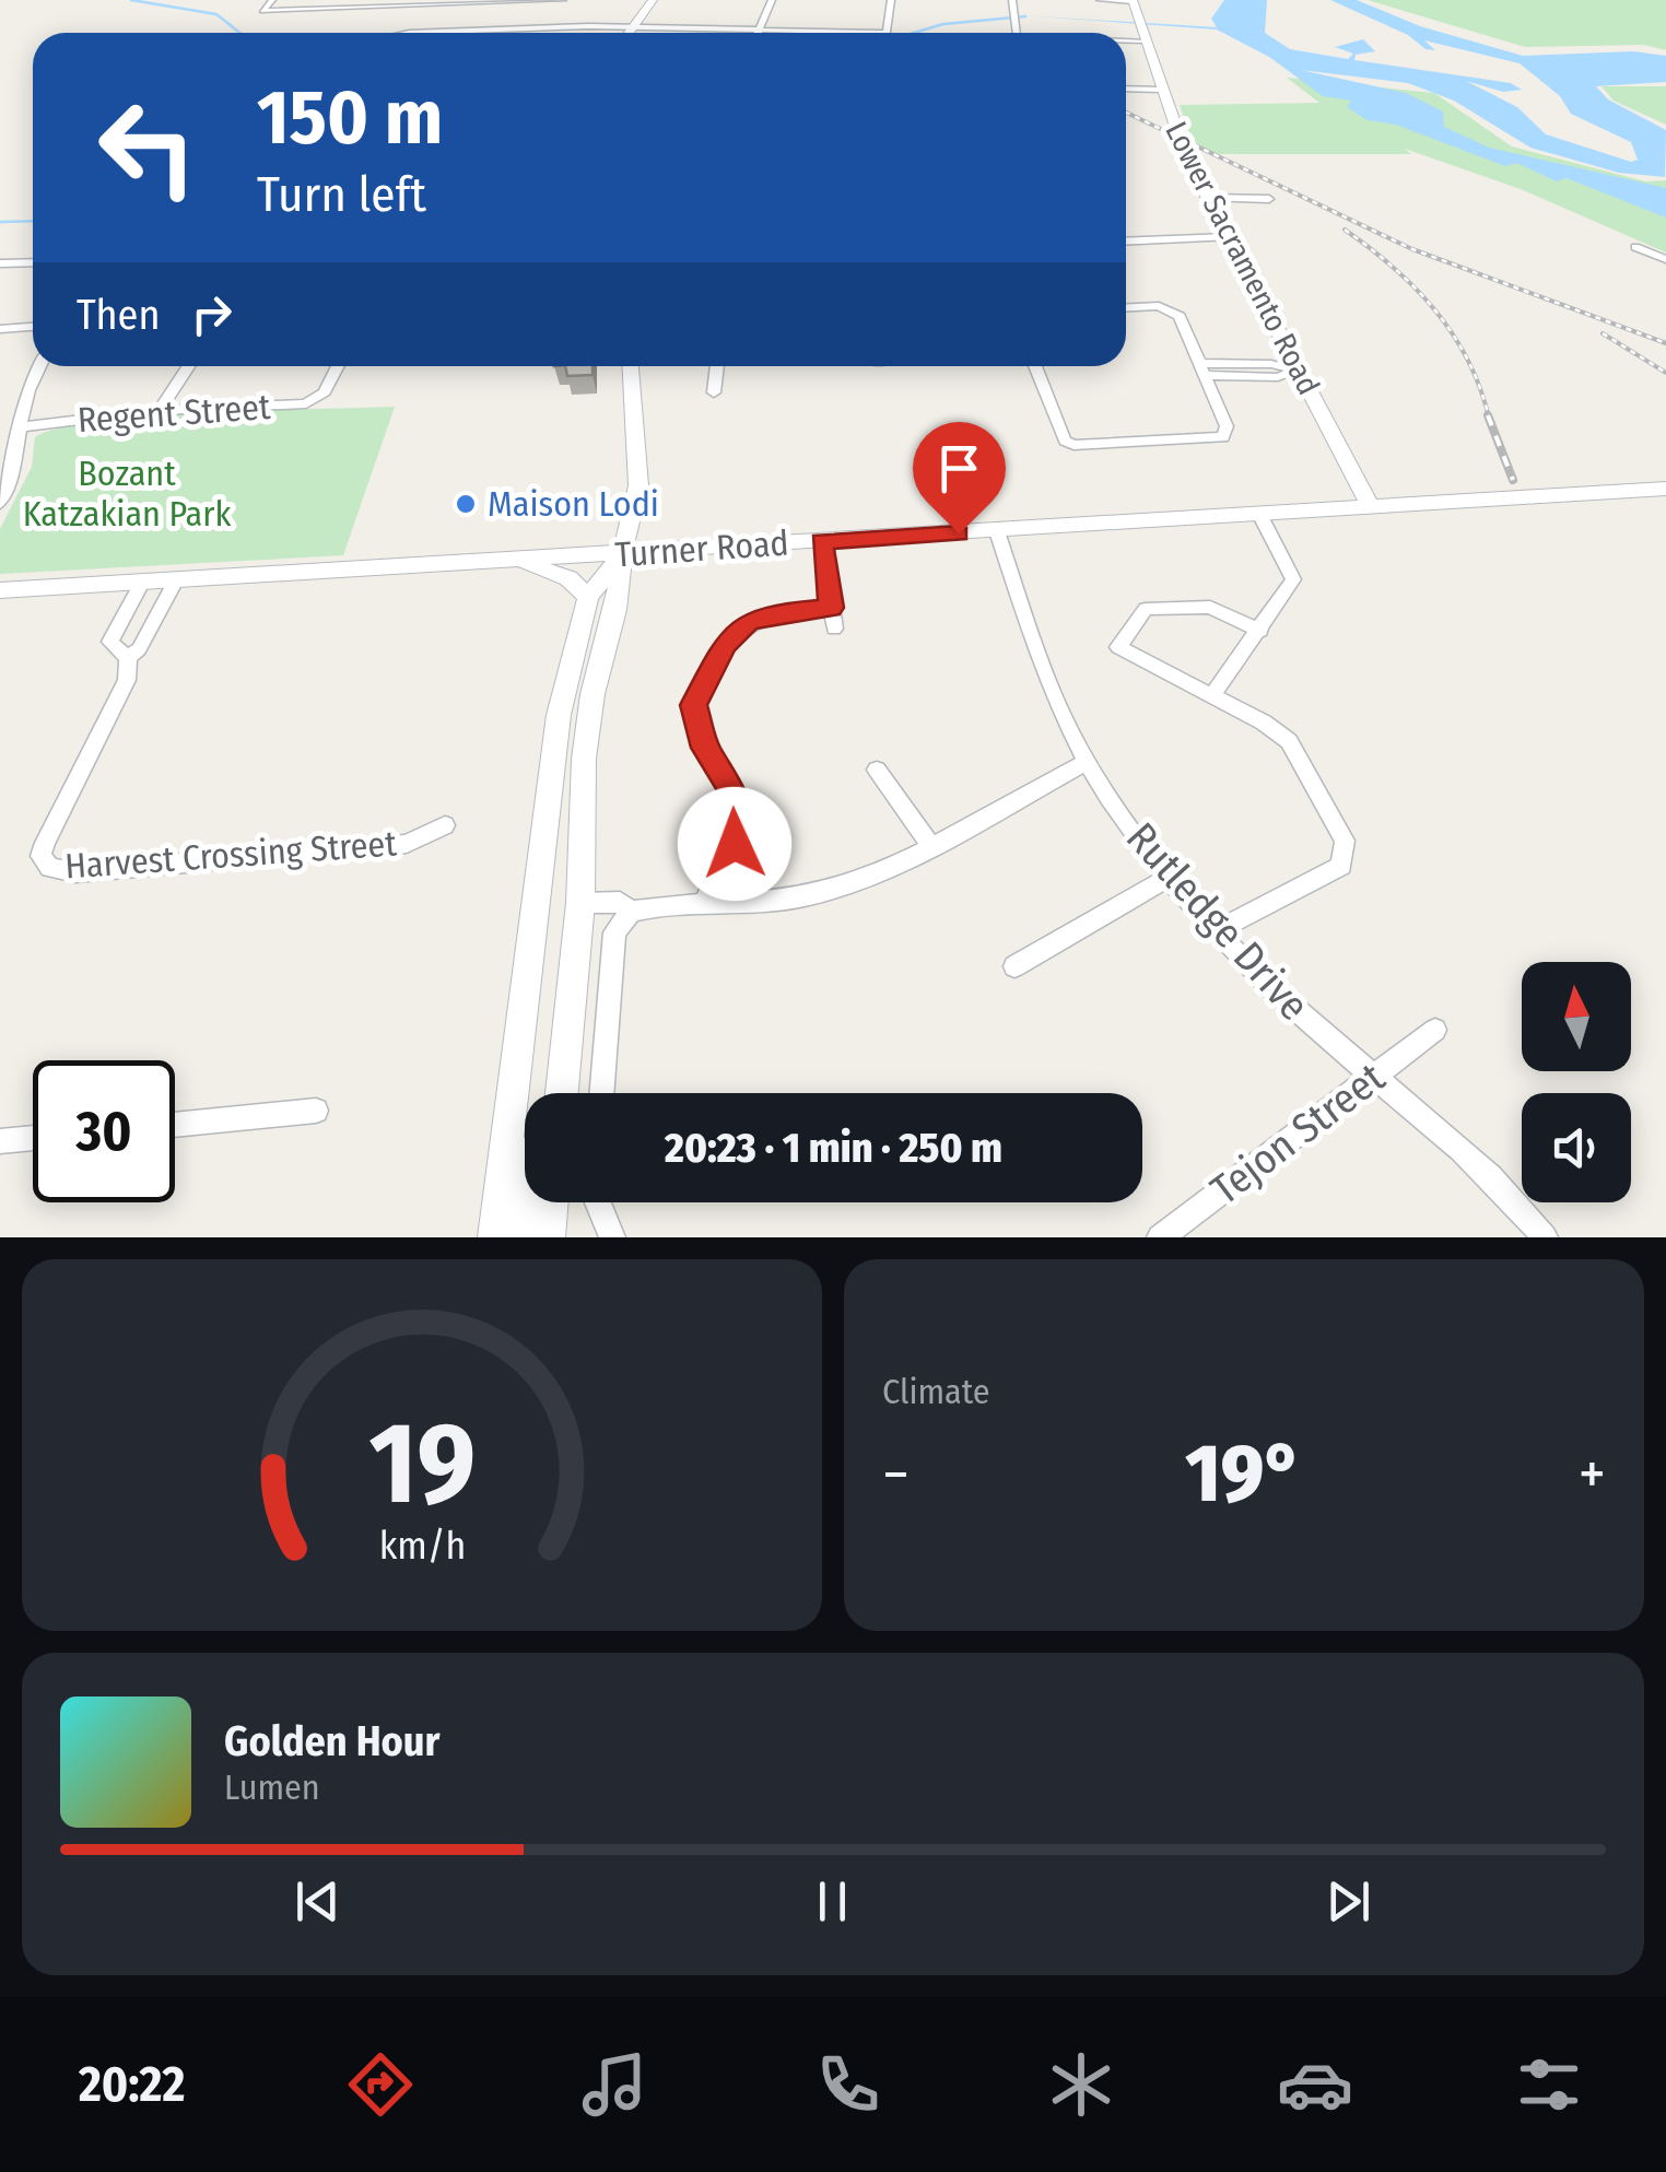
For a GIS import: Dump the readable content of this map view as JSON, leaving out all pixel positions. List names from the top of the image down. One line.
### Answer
{"streets":{"main road":["Lower Sacramento Road","Turner Road"],"street":["Regent Street","Harvest Crossing Street","Rutledge Drive","Tejon Street"]},"crossings":[["Lower Sacramento Road","Turner Road"],["Turner Road","Harvest Crossing Street"],["Turner Road","Rutledge Drive"],["Rutledge Drive","Tejon Street"]],"parks":["Bozant Katzakian Park"],"places":["Maison Lodi"],"north":"top","page":{"turn":["150 m","Turn left"],"then":"Then","limit":"30","trip":"20:23 · 1 min · 250 m","tile":"Climate","heat":["−","19°","+"],"song":["Golden Hour","Lumen"],"tabs":"20:22","gauge":["19","km/h"]}}
